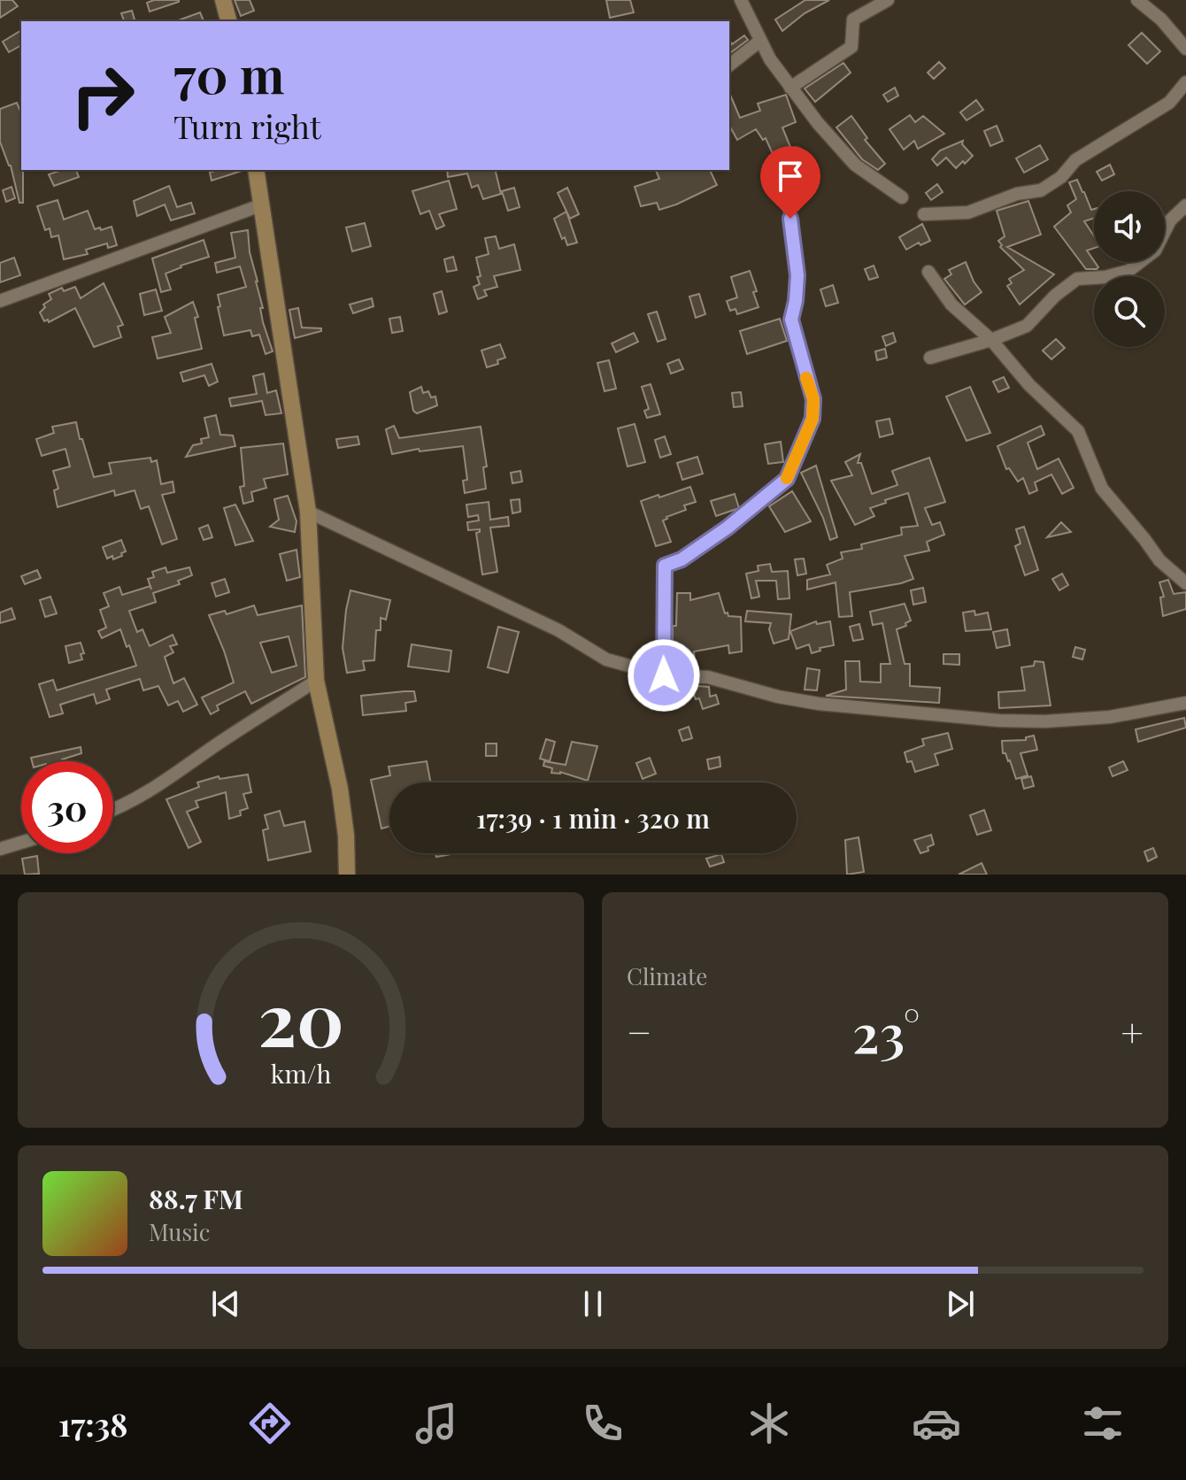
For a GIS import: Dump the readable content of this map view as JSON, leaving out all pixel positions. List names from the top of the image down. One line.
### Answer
{"page":{"turn":["70 m","Turn right"],"limit":"30","trip":"17:39 · 1 min · 320 m","tile":"Climate","heat":["−","23°","+"],"song":["88.7 FM","Music"],"tabs":"17:38","gauge":["20","km/h"]}}
